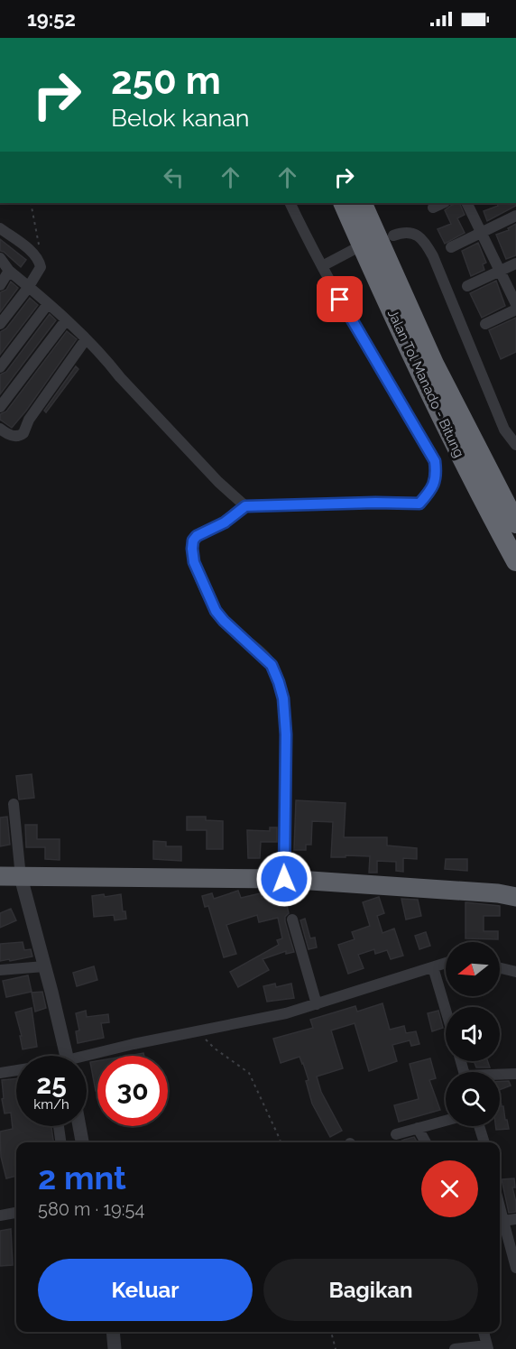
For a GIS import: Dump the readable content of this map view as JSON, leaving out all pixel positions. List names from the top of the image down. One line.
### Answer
{"streets":{"highway":["Jalan Tol Manado - Bitung"]},"north":"left","page":{"status":"19:52","turn":["250 m","Belok kanan"],"speed":"25 km/h","limit":"30","heading":["2 mnt","580 m · 19:54"],"buttons":["Keluar","Bagikan"]}}
